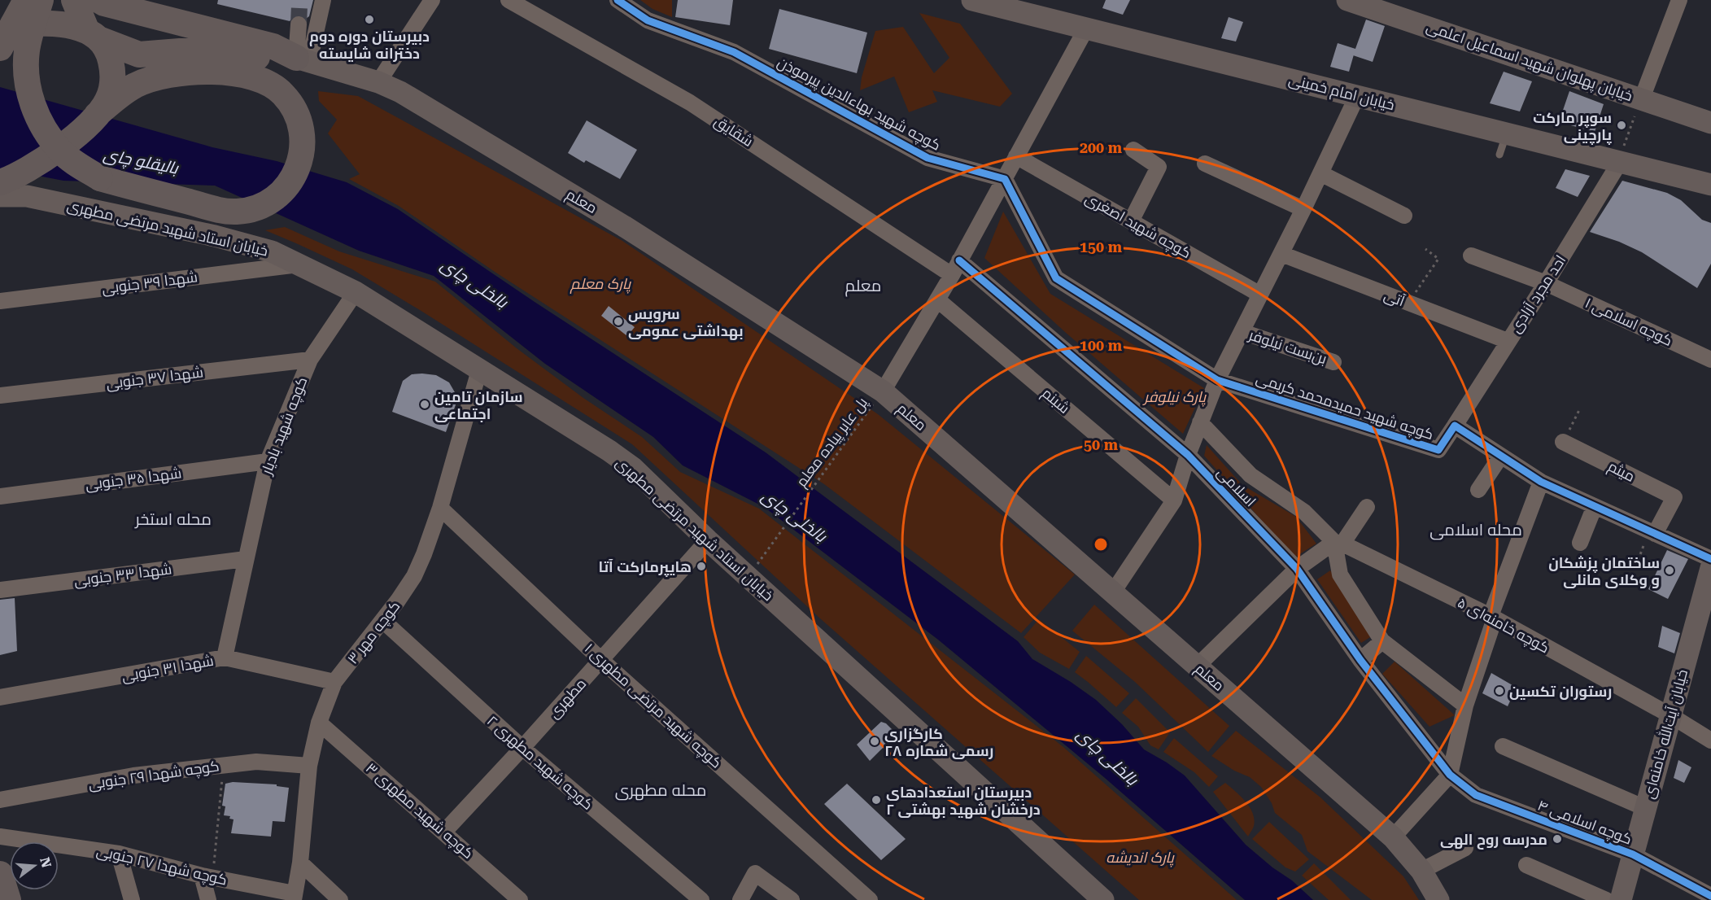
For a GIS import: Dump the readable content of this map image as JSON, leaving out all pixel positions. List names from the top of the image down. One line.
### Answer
{"streets":{"main road":["خیابان پهلوان شهید اسماعیل اعلمی","خیابان امام خمینی","معلم","خیابان استاد شهید مرتضی مطهری","خیابان آیت‌الله خامنه‌ای"],"street":["کوچه شهید بهاءالدین پیرموذن","شقایق","کوچه شهید اصغری","شهدا ۳۹ جنوبی","احد مجرد آزادی","آتی","کوچه اسلامی ۱","بن‌بست نیلوفر","شهدا ۳۷ جنوبی","شبنم","کوچه شهید حمیدمحمد کریمی","کوچه شهید بادیار","میثم","شهدا ۳۵ جنوبی","اسلامی","شهدا ۳۳ جنوبی","کوچه خامنه‌ای ۵","کوچه مهر ۳","شهدا ۳۱ جنوبی","مطهری","کوچه شهید مرتضی مطهری ۱","کوچه شهید مطهری ۲","کوچه شهدا ۲۹ جنوبی","کوچه شهید مطهری ۳","کوچه اسلامی ۴","کوچه شهدا ۲۷ جنوبی"],"path":["پل عابر پیاده معلم"]},"crossings":[["خیابان امام خمینی","احد مجرد آزادی"],["معلم","پل عابر پیاده معلم"],["خیابان استاد شهید مرتضی مطهری","شهدا ۳۹ جنوبی"],["خیابان استاد شهید مرتضی مطهری","کوچه شهید بادیار"],["خیابان استاد شهید مرتضی مطهری","پل عابر پیاده معلم"],["خیابان استاد شهید مرتضی مطهری","کوچه مهر ۳"],["خیابان استاد شهید مرتضی مطهری","مطهری"],["احد مجرد آزادی","آتی"],["احد مجرد آزادی","کوچه اسلامی ۱"],["احد مجرد آزادی","کوچه شهید حمیدمحمد کریمی"],["شهدا ۳۷ جنوبی","کوچه شهید بادیار"],["کوچه شهید حمیدمحمد کریمی","میثم"],["کوچه شهید بادیار","شهدا ۳۵ جنوبی"],["کوچه شهید بادیار","شهدا ۳۳ جنوبی"],["کوچه شهید بادیار","شهدا ۳۱ جنوبی"],["اسلامی","کوچه اسلامی ۴"],["کوچه خامنه‌ای ۵","خیابان آیت‌الله خامنه‌ای"],["کوچه مهر ۳","شهدا ۳۱ جنوبی"],["کوچه مهر ۳","کوچه شهید مرتضی مطهری ۱"],["کوچه مهر ۳","کوچه شهید مطهری ۲"],["کوچه مهر ۳","کوچه شهدا ۲۹ جنوبی"],["کوچه مهر ۳","کوچه شهید مطهری ۳"],["کوچه مهر ۳","کوچه شهدا ۲۷ جنوبی"],["مطهری","کوچه شهید مرتضی مطهری ۱"],["مطهری","کوچه شهید مطهری ۲"],["مطهری","کوچه شهید مطهری ۳"],["خیابان آیت‌الله خامنه‌ای","کوچه اسلامی ۴"]],"districts":["معلم","محله استخر","محله اسلامی","محله مطهری"],"water":["بالیقلو چای","بالخلی چای"],"parks":["پارک معلم","پارک نیلوفر","پارک اندیشه"],"places":["دبیرستان دوره دوم دخترانه شایسته","سوپر مارکت پارچینی","سرویس بهداشتی عمومی","سازمان تامین اجتماعی","هایپرمارکت آتا","ساختمان پزشکان و وکلای مانلی","رستوران تکسین","کارگزاری رسمی شماره ۲۸","دبیرستان استعدادهای درخشان شهید بهشتی ۲","مدرسه روح الهی"],"north":"right","rings":["200 m","150 m","100 m","50 m"]}
